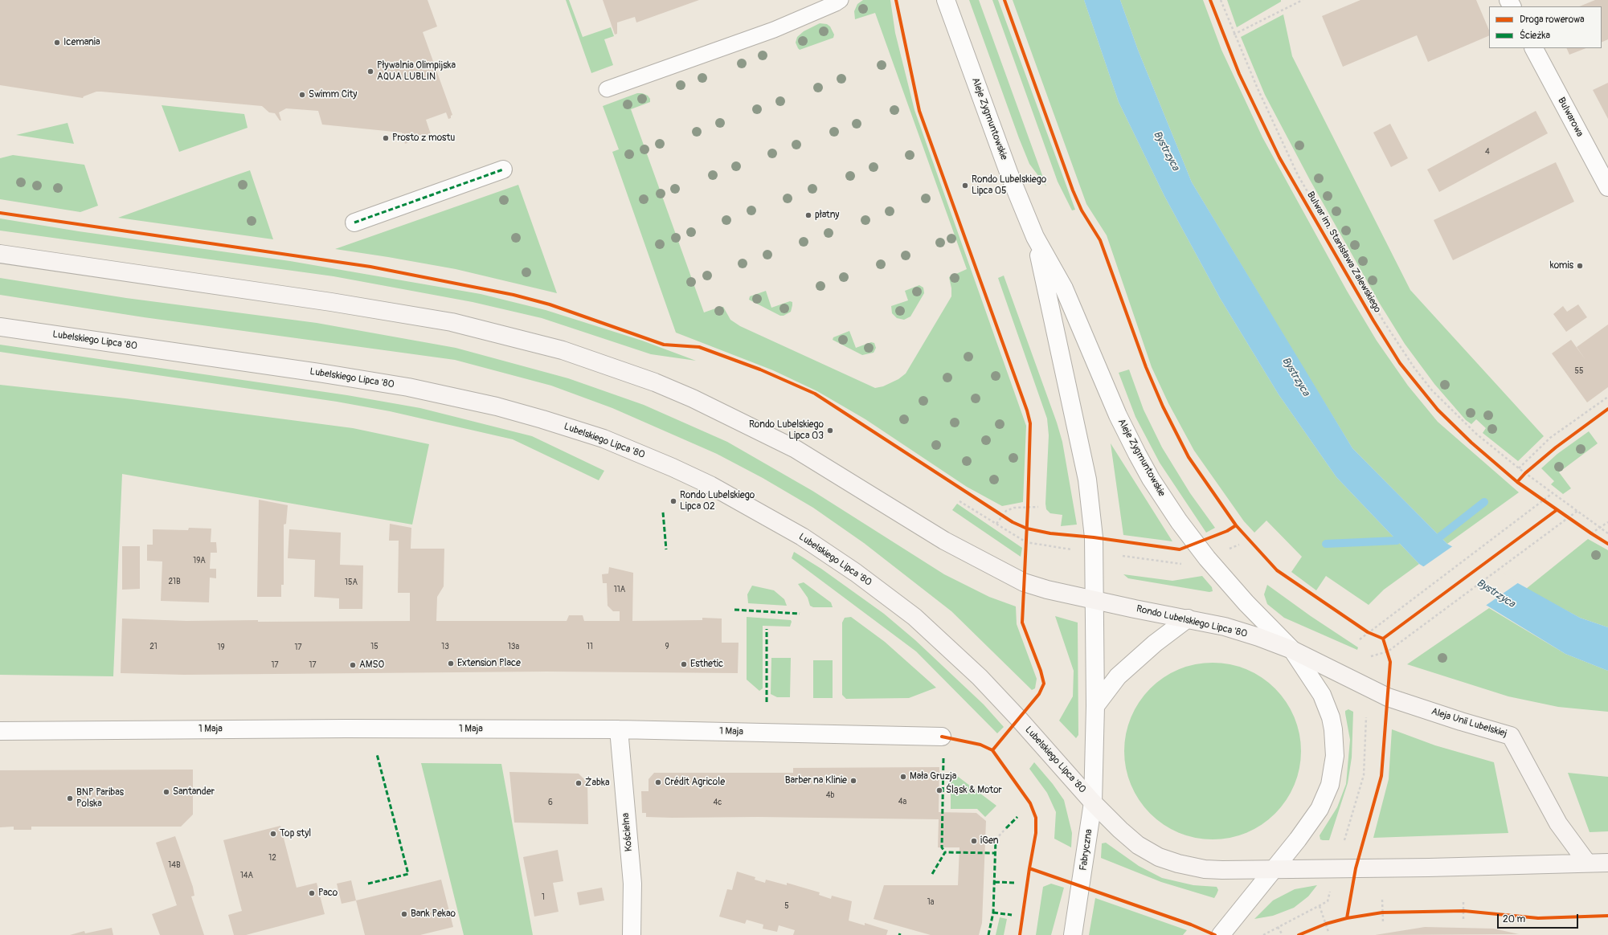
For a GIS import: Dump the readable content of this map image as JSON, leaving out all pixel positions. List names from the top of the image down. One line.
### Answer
{"streets":{"main road":["Lubelskiego Lipca '80","Rondo Lubelskiego Lipca '80","Aleja Unii Lubelskiej"],"street":["Bulwarowa","Aleje Zygmuntowskie","1 Maja","Kościelna","Fabryczna"],"cycle path":["Bulwar im. Stanisława Zalewskiego"]},"crossings":[["Aleje Zygmuntowskie","Rondo Lubelskiego Lipca '80"],["Aleje Zygmuntowskie","Aleja Unii Lubelskiej"],["Lubelskiego Lipca '80","Fabryczna"],["Rondo Lubelskiego Lipca '80","Aleja Unii Lubelskiej"],["1 Maja","Kościelna"]],"water":["Bystrzyca"],"places":["Icemania","Pływalnia Olimpijska AQUA LUBLIN","Swimm City","Prosto z mostu","Rondo Lubelskiego Lipca 05","płatny","komis","Rondo Lubelskiego Lipca 03","Rondo Lubelskiego Lipca 02","Extension Place","Esthetic","AMSO","Mała Gruzja","Barber na Klinie","Crédit Agricole","Żabka","Śląsk & Motor","Santander","BNP Paribas Polska","Top styl","iGen","Paco","Bank Pekao"],"house_numbers":["4","55","19A","21B","15A","11A","21","15","13","13a","11","9","19","17","17","17","4b","4a","6","4c","12","14B","14A","1","1a","5"],"legend":["Droga rowerowa","Ścieżka"],"scale_bar":"20 m"}
